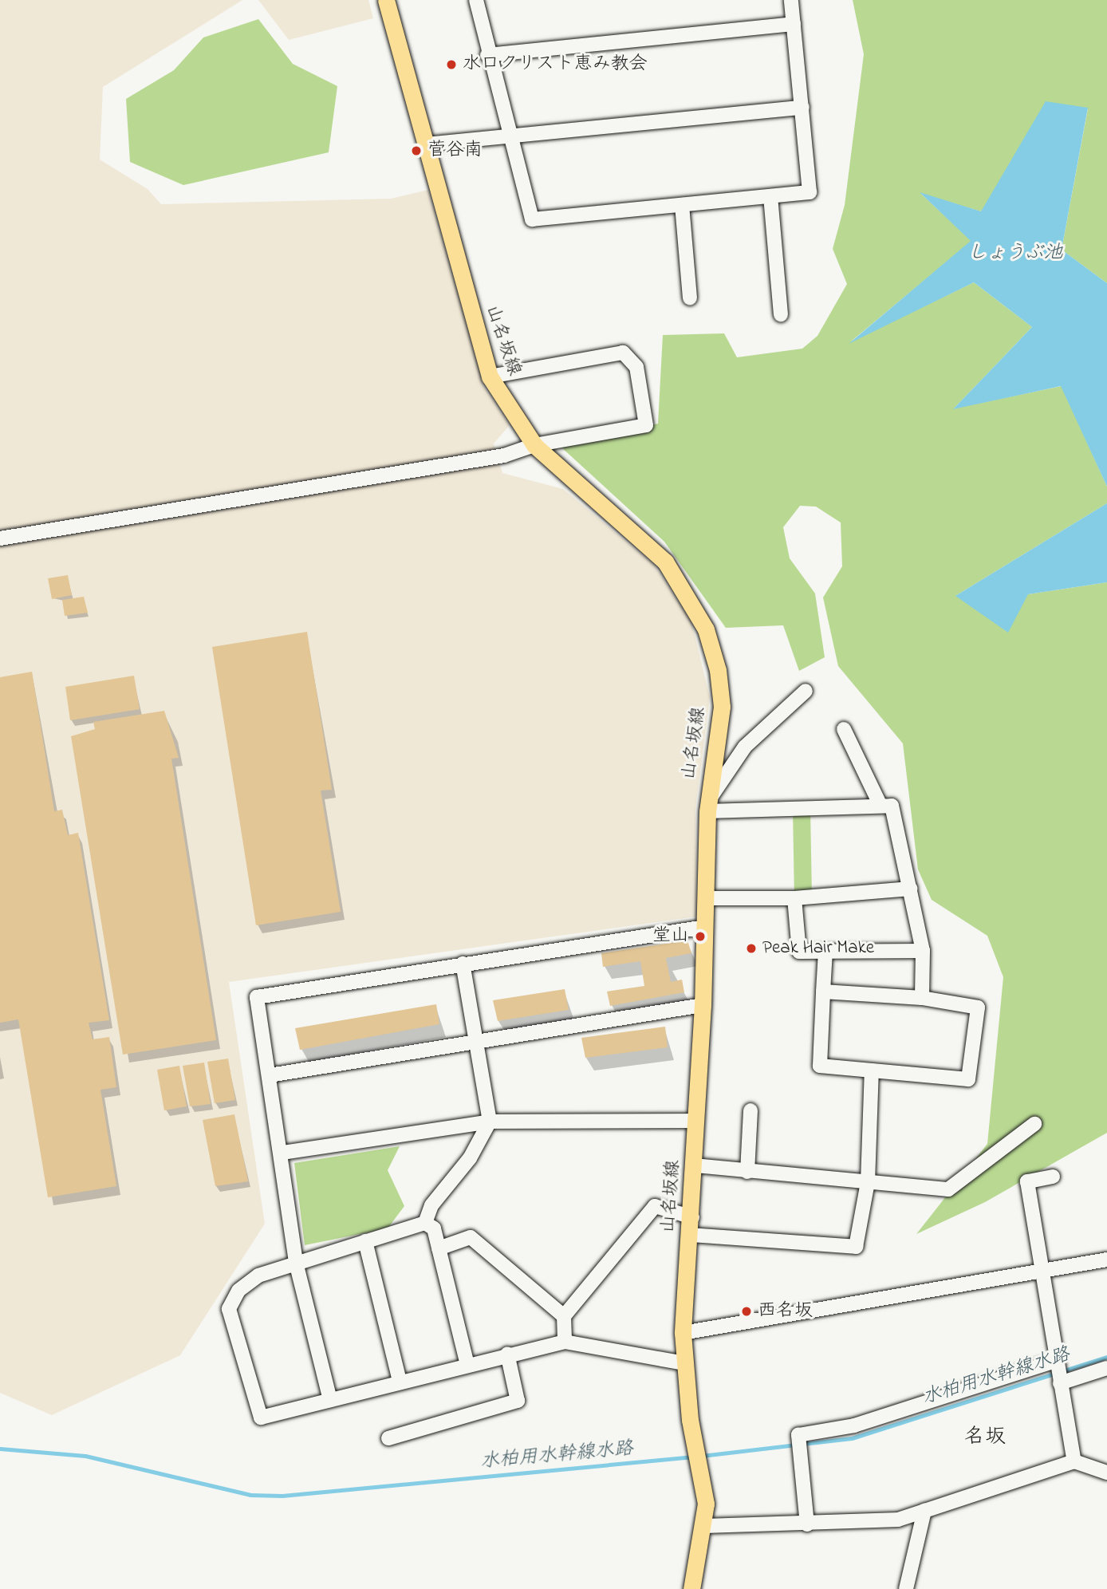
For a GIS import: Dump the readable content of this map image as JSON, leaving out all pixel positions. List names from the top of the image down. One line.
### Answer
{"streets":{"main road":["山名坂線"]},"districts":["名坂"],"water":["しょうぶ池","水柏用水幹線水路"],"places":["水口クリスト恵み教会","菅谷南","堂山","Peak Hair Make","西名坂"]}
